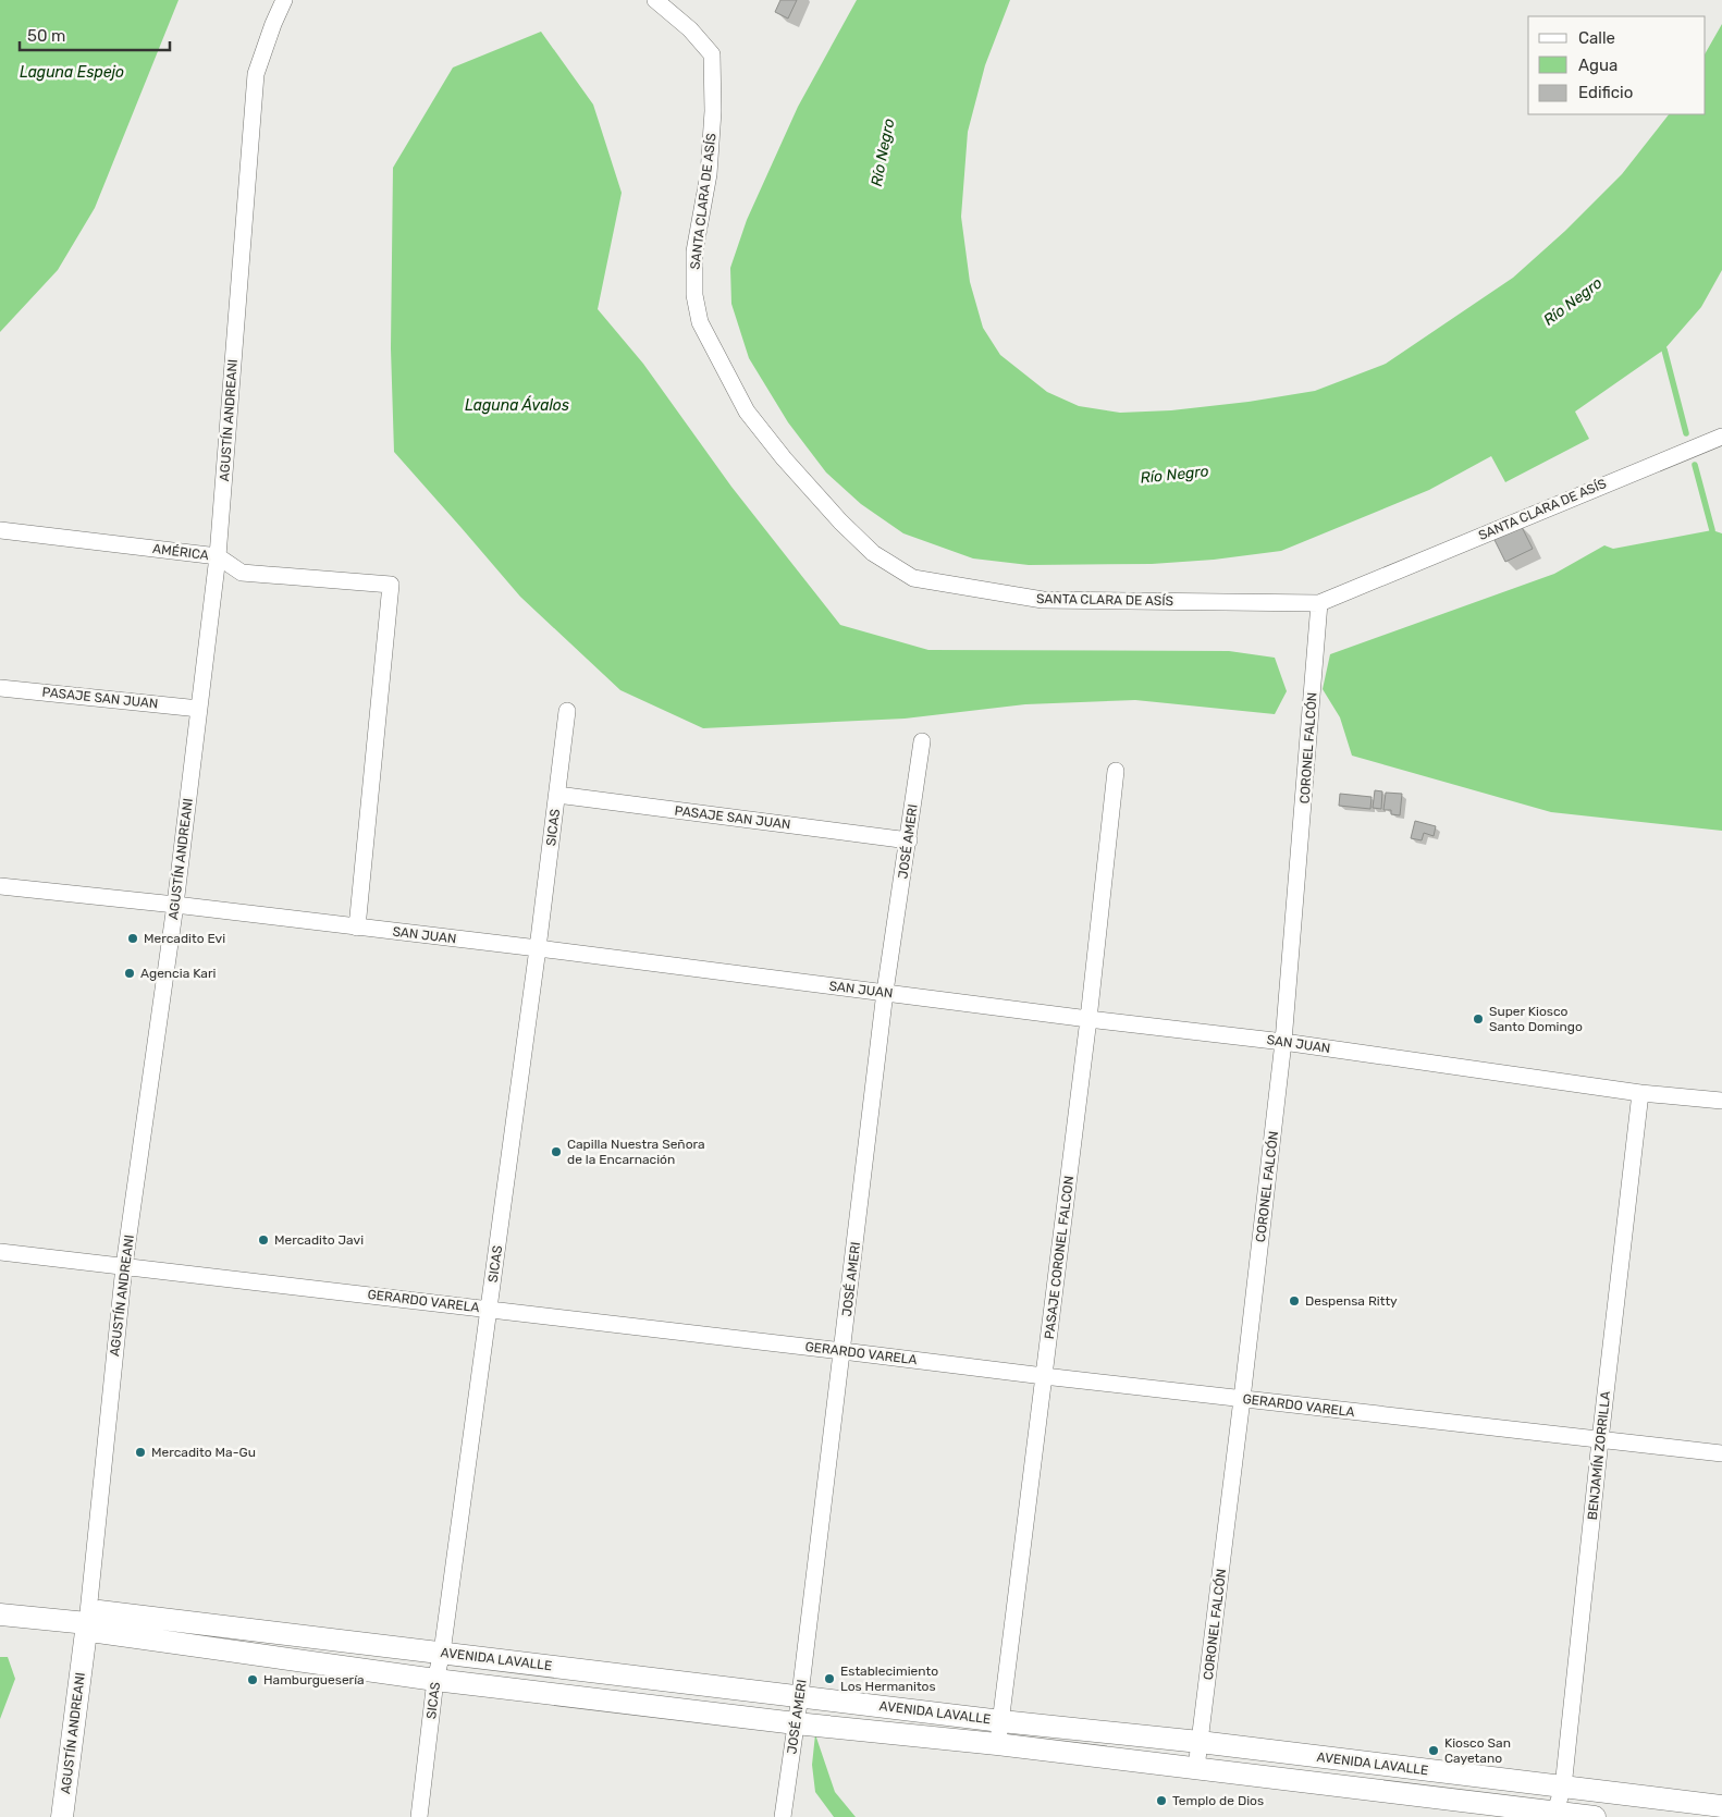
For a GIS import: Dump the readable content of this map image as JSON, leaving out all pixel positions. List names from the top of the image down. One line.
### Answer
{"streets":{"main road":["AGUSTÍN ANDREANI","AVENIDA LAVALLE"],"street":["SANTA CLARA DE ASÍS","AMÉRICA","PASAJE SAN JUAN","CORONEL FALCÓN","SICAS","JOSÉ AMERI","SAN JUAN","PASAJE CORONEL FALCON","GERARDO VARELA","BENJAMÍN ZORRILLA"]},"crossings":[["SANTA CLARA DE ASÍS","CORONEL FALCÓN"],["AGUSTÍN ANDREANI","AMÉRICA"],["AGUSTÍN ANDREANI","PASAJE SAN JUAN"],["AGUSTÍN ANDREANI","SAN JUAN"],["AGUSTÍN ANDREANI","GERARDO VARELA"],["AGUSTÍN ANDREANI","AVENIDA LAVALLE"],["AMÉRICA","SAN JUAN"],["PASAJE SAN JUAN","SICAS"],["PASAJE SAN JUAN","JOSÉ AMERI"],["CORONEL FALCÓN","SAN JUAN"],["CORONEL FALCÓN","GERARDO VARELA"],["CORONEL FALCÓN","AVENIDA LAVALLE"],["SICAS","SAN JUAN"],["SICAS","GERARDO VARELA"],["SICAS","AVENIDA LAVALLE"],["JOSÉ AMERI","SAN JUAN"],["JOSÉ AMERI","GERARDO VARELA"],["JOSÉ AMERI","AVENIDA LAVALLE"],["SAN JUAN","PASAJE CORONEL FALCON"],["SAN JUAN","BENJAMÍN ZORRILLA"],["PASAJE CORONEL FALCON","GERARDO VARELA"],["PASAJE CORONEL FALCON","AVENIDA LAVALLE"],["GERARDO VARELA","BENJAMÍN ZORRILLA"],["BENJAMÍN ZORRILLA","AVENIDA LAVALLE"]],"water":["Laguna Espejo","Río Negro","Laguna Ávalos"],"places":["Mercadito Evi","Agencia Kari","Super Kiosco Santo Domingo","Capilla Nuestra Señora de la Encarnación","Mercadito Javi","Despensa Ritty","Mercadito Ma-Gu","Establecimiento Los Hermanitos","Hamburguesería","Kiosco San Cayetano","Templo de Dios"],"legend":["Calle","Agua","Edificio"],"scale_bar":"50 m"}
